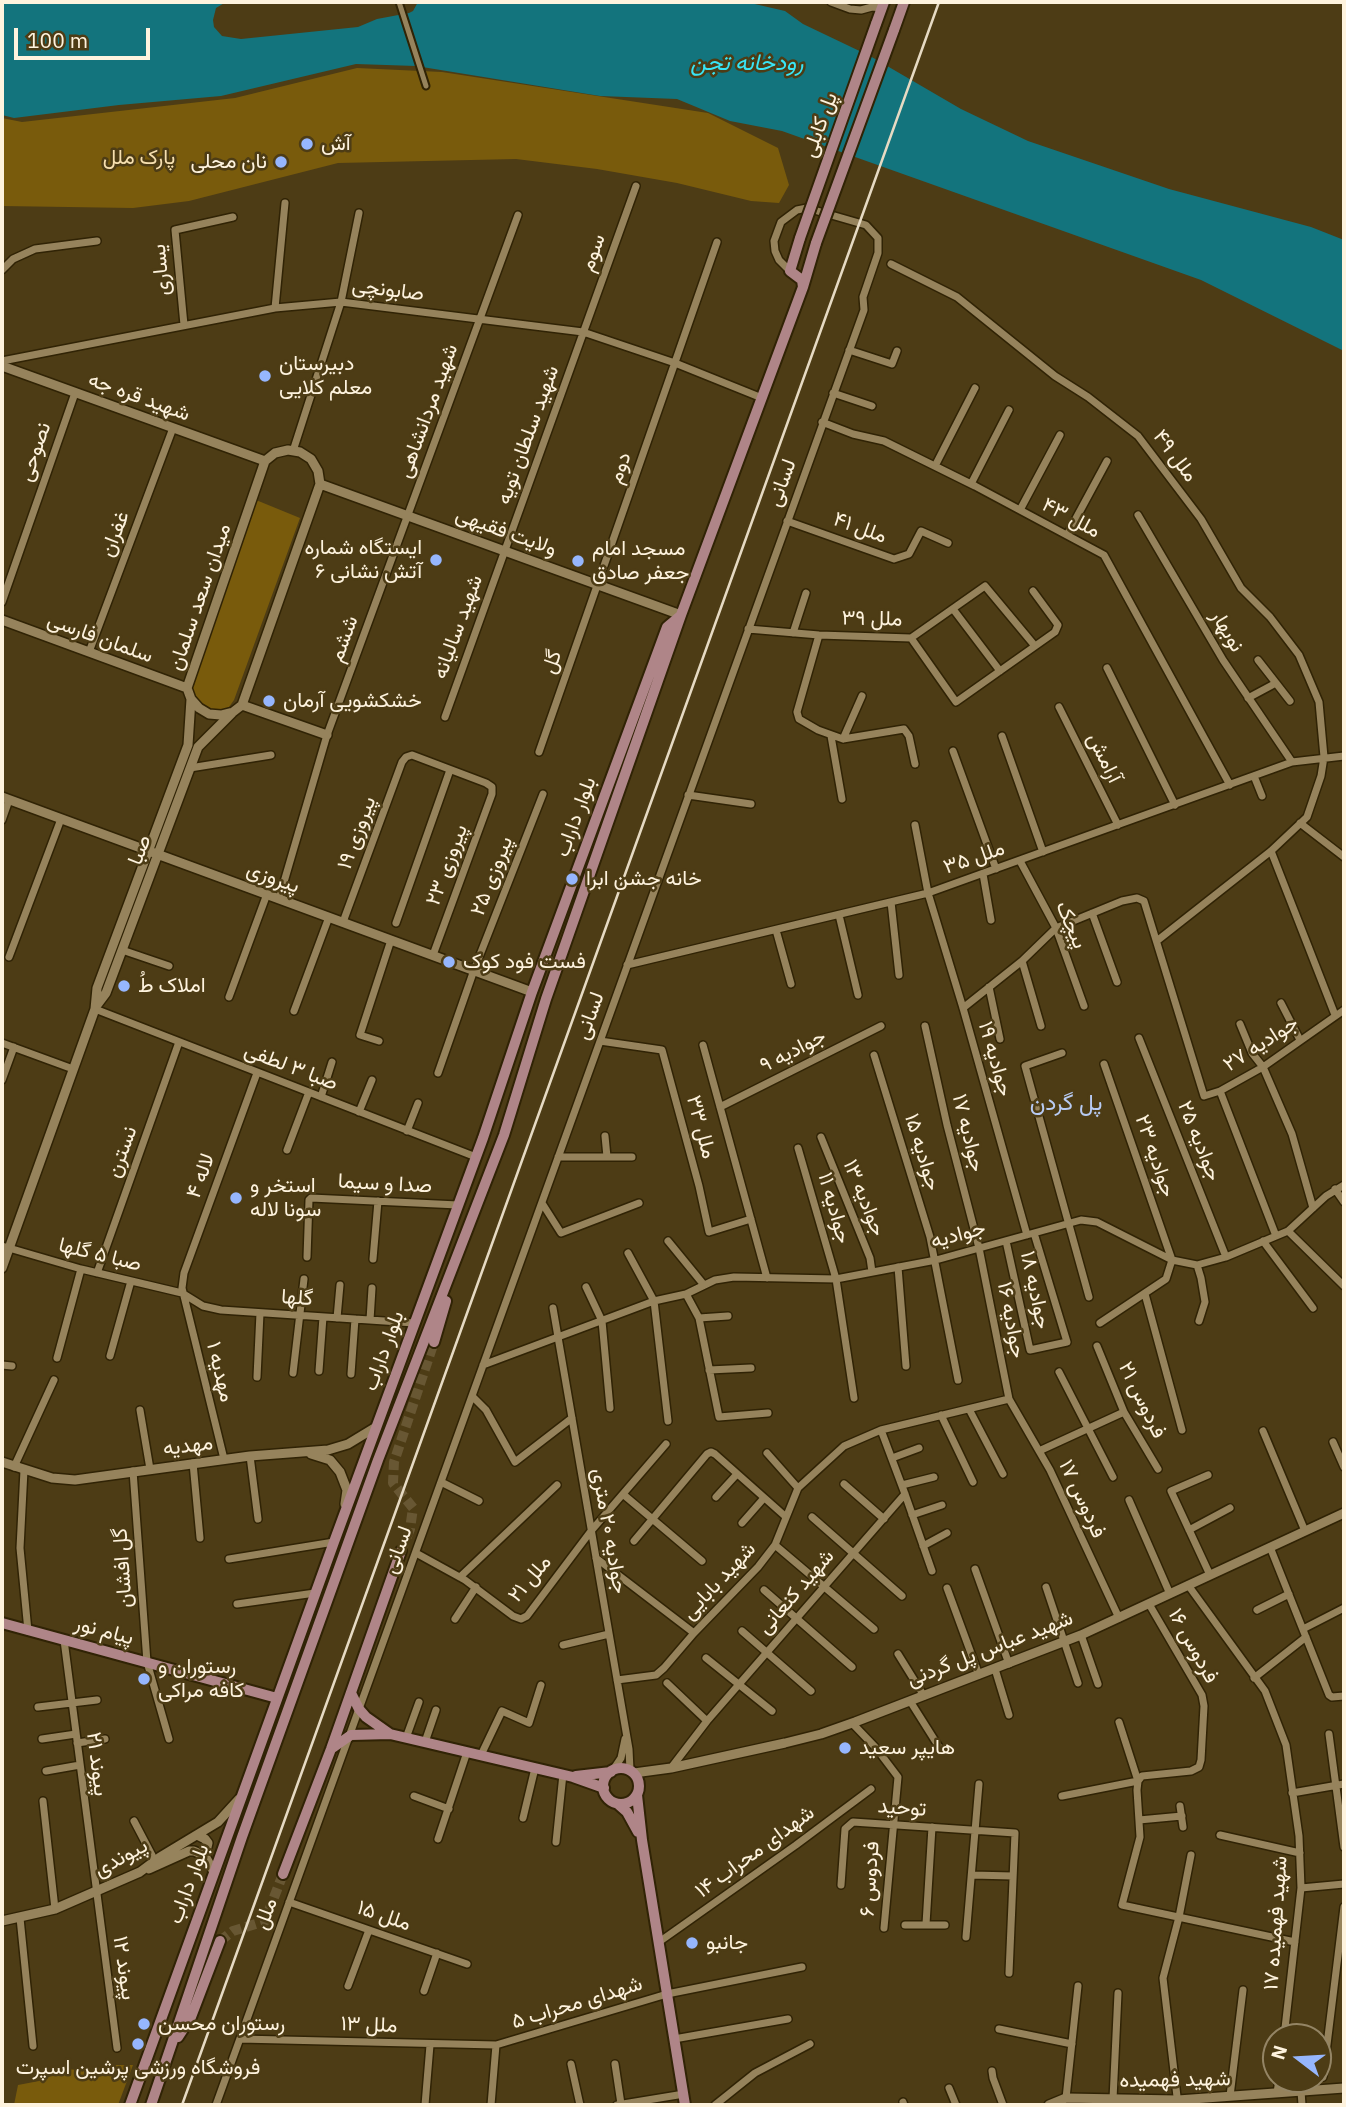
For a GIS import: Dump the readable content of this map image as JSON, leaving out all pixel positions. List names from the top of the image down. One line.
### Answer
{"streets":{"main road":["پل کابلی","بلوار داراب","پیام نور"],"street":["سوم","یساری","صابونچی","شهید قره جه","شهید مردانشاهی","شهید سلطان تویه","نصوحی","ملل ۴۹","دوم","لسانی","ملل ۴۳","ملل ۴۱","ولایت فقیهی","غفران","میدان سعد سلمان","ملل ۳۹","شهید سالیانه","نوبهار","سلمان فارسی","ششم","گل","آرامش","پیروزی ۱۹","صبا","ملل ۳۵","پیروزی ۲۳","پیروزی ۲۵","پیروزی","پیچک","جوادیه ۲۷","جوادیه ۹","جوادیه ۱۹","صبا ۳ لطفی","ملل ۳۳","جوادیه ۱۷","جوادیه ۲۵","نسترن","جوادیه ۱۵","جوادیه ۲۳","لاله ۴","صدا و سیما","جوادیه ۱۳","جوادیه ۱۱","جوادیه","صبا ۵ گلها","جوادیه ۱۸","گلها","جوادیه ۱۶","مهدیه ۱","فردوس ۲۱","مهدیه","فردوس ۱۷","جوادیه ۲۰ متری","گل افشان","ملل ۲۱","شهید بابایی","شهید کنعانی","فردوس ۱۶","شهید عباس پل گردنی","پیوند ۲۱","توحید","شهدای محراب ۱۴","پیوندی","فردوس ۶","ملل","ملل ۱۵","شهید فهمیده ۱۷","پیوند ۱۲","شهدای محراب ۵","ملل ۱۳","شهید فهمیده"]},"crossings":[["پل کابلی","لسانی"],["پل کابلی","بلوار داراب"],["سوم","صابونچی"],["سوم","شهید سلطان تویه"],["یساری","صابونچی"],["صابونچی","شهید مردانشاهی"],["صابونچی","شهید سلطان تویه"],["صابونچی","دوم"],["صابونچی","بلوار داراب"],["شهید قره جه","نصوحی"],["شهید قره جه","غفران"],["شهید قره جه","میدان سعد سلمان"],["شهید مردانشاهی","ولایت فقیهی"],["شهید مردانشاهی","ششم"],["شهید سلطان تویه","ولایت فقیهی"],["شهید سلطان تویه","شهید سالیانه"],["ملل ۴۹","ملل ۳۵"],["دوم","ولایت فقیهی"],["دوم","گل"],["لسانی","ملل ۴۳"],["لسانی","ملل ۴۱"],["لسانی","ملل ۳۹"],["لسانی","ملل ۳۵"],["لسانی","ملل ۳۳"],["لسانی","جوادیه"],["لسانی","ملل ۲۱"],["لسانی","ملل"],["ملل ۴۳","ملل ۳۵"],["ولایت فقیهی","شهید سالیانه"],["ولایت فقیهی","ششم"],["ولایت فقیهی","گل"],["ولایت فقیهی","بلوار داراب"],["غفران","سلمان فارسی"],["میدان سعد سلمان","سلمان فارسی"],["میدان سعد سلمان","صبا"],["نوبهار","ملل ۳۵"],["ششم","پیروزی"],["آرامش","ملل ۳۵"],["بلوار داراب","پیروزی"],["بلوار داراب","صبا ۳ لطفی"],["بلوار داراب","صدا و سیما"],["بلوار داراب","گلها"],["بلوار داراب","مهدیه"],["بلوار داراب","پیام نور"],["بلوار داراب","پیوندی"],["پیروزی ۱۹","پیروزی ۲۳"],["پیروزی ۱۹","پیروزی"],["صبا","پیروزی"],["صبا","صبا ۳ لطفی"],["صبا","صبا ۵ گلها"],["ملل ۳۵","پیچک"],["ملل ۳۵","جوادیه ۱۹"],["پیروزی ۲۳","پیروزی"],["پیروزی ۲۵","پیروزی"],["جوادیه ۲۷","جوادیه"],["جوادیه ۱۹","جوادیه"],["جوادیه ۱۹","جوادیه ۱۸"],["صبا ۳ لطفی","نسترن"],["صبا ۳ لطفی","لاله ۴"],["جوادیه ۱۷","جوادیه"],["جوادیه ۱۷","جوادیه ۱۶"],["جوادیه ۲۵","جوادیه"],["نسترن","صبا ۵ گلها"],["جوادیه ۱۵","جوادیه"],["جوادیه ۲۳","جوادیه"],["لاله ۴","صبا ۵ گلها"],["لاله ۴","گلها"],["لاله ۴","مهدیه ۱"],["جوادیه ۱۳","جوادیه"],["جوادیه ۱۱","جوادیه"],["جوادیه","جوادیه ۱۸"],["جوادیه","جوادیه ۱۶"],["جوادیه","جوادیه ۲۰ متری"],["صبا ۵ گلها","گلها"],["صبا ۵ گلها","مهدیه ۱"],["گلها","مهدیه ۱"],["جوادیه ۱۶","فردوس ۱۷"],["جوادیه ۱۶","شهید بابایی"],["مهدیه ۱","مهدیه"],["مهدیه","گل افشان"],["فردوس ۱۷","شهید بابایی"],["فردوس ۱۷","شهید عباس پل گردنی"],["جوادیه ۲۰ متری","ملل ۲۱"],["جوادیه ۲۰ متری","شهید بابایی"],["جوادیه ۲۰ متری","شهید عباس پل گردنی"],["گل افشان","پیام نور"],["شهید کنعانی","شهید عباس پل گردنی"],["پیام نور","پیوند ۲۱"],["فردوس ۱۶","شهید عباس پل گردنی"],["شهید عباس پل گردنی","فردوس ۶"],["شهید عباس پل گردنی","شهید فهمیده ۱۷"],["پیوند ۲۱","پیوندی"],["پیوند ۲۱","پیوند ۱۲"],["توحید","فردوس ۶"],["پیوندی","پیوند ۱۲"],["ملل","ملل ۱۵"],["ملل","ملل ۱۳"],["شهدای محراب ۵","ملل ۱۳"]],"districts":["پل گردن"],"water":["رودخانه تجن"],"parks":["پارک ملل"],"places":["آش","نان محلی","دبیرستان معلم کلایی","ایستگاه شماره ۶ آتش نشانی","مسجد امام جعفر صادق","خشکشویی آرمان","خانه جشن ابرا","فست فود کوک","املاک طُ","استخر و سونا لاله","رستوران و کافه مراکی","هایپر سعید","جانبو","رستوران محسن","فروشگاه ورزشی پرشین اسپرت"],"scale_bar":"100 m","north":"left"}
